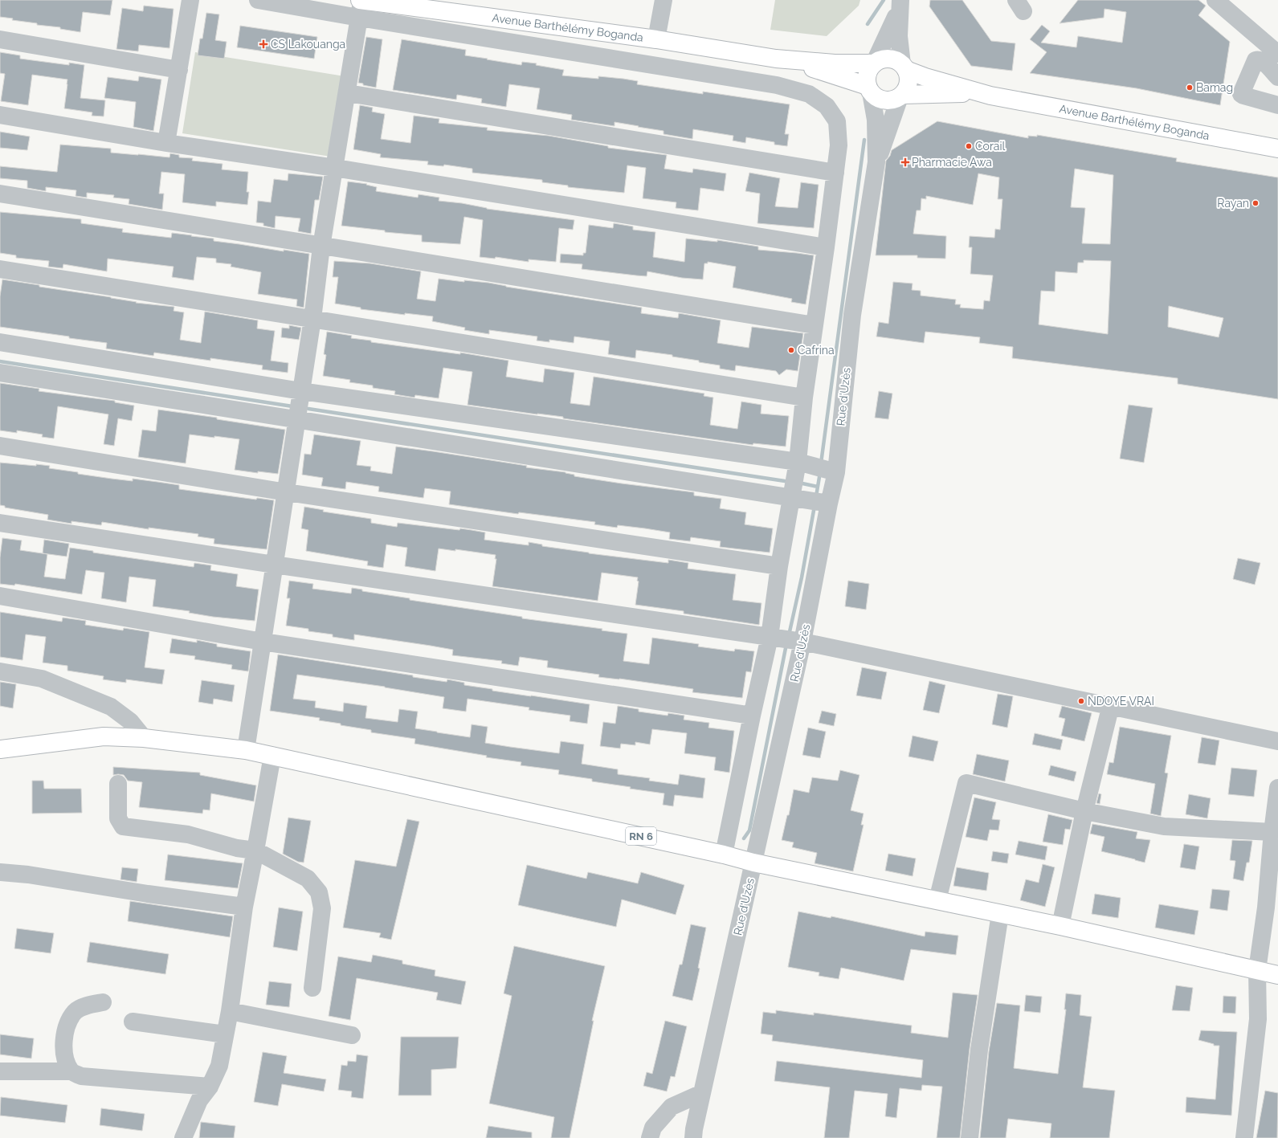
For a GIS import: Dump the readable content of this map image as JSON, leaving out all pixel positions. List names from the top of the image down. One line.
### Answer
{"streets":{"main road":["Avenue Barthélémy Boganda","RN 6"],"street":["Rue d'Uzès"]},"crossings":[["Avenue Barthélémy Boganda","Rue d'Uzès"],["Rue d'Uzès","RN 6"]],"places":{"health":["CS Lakouanga","Pharmacie Awa"],"other":["Bamag","Corail","Rayan","Cafrina","NDOYE VRAI"]}}
